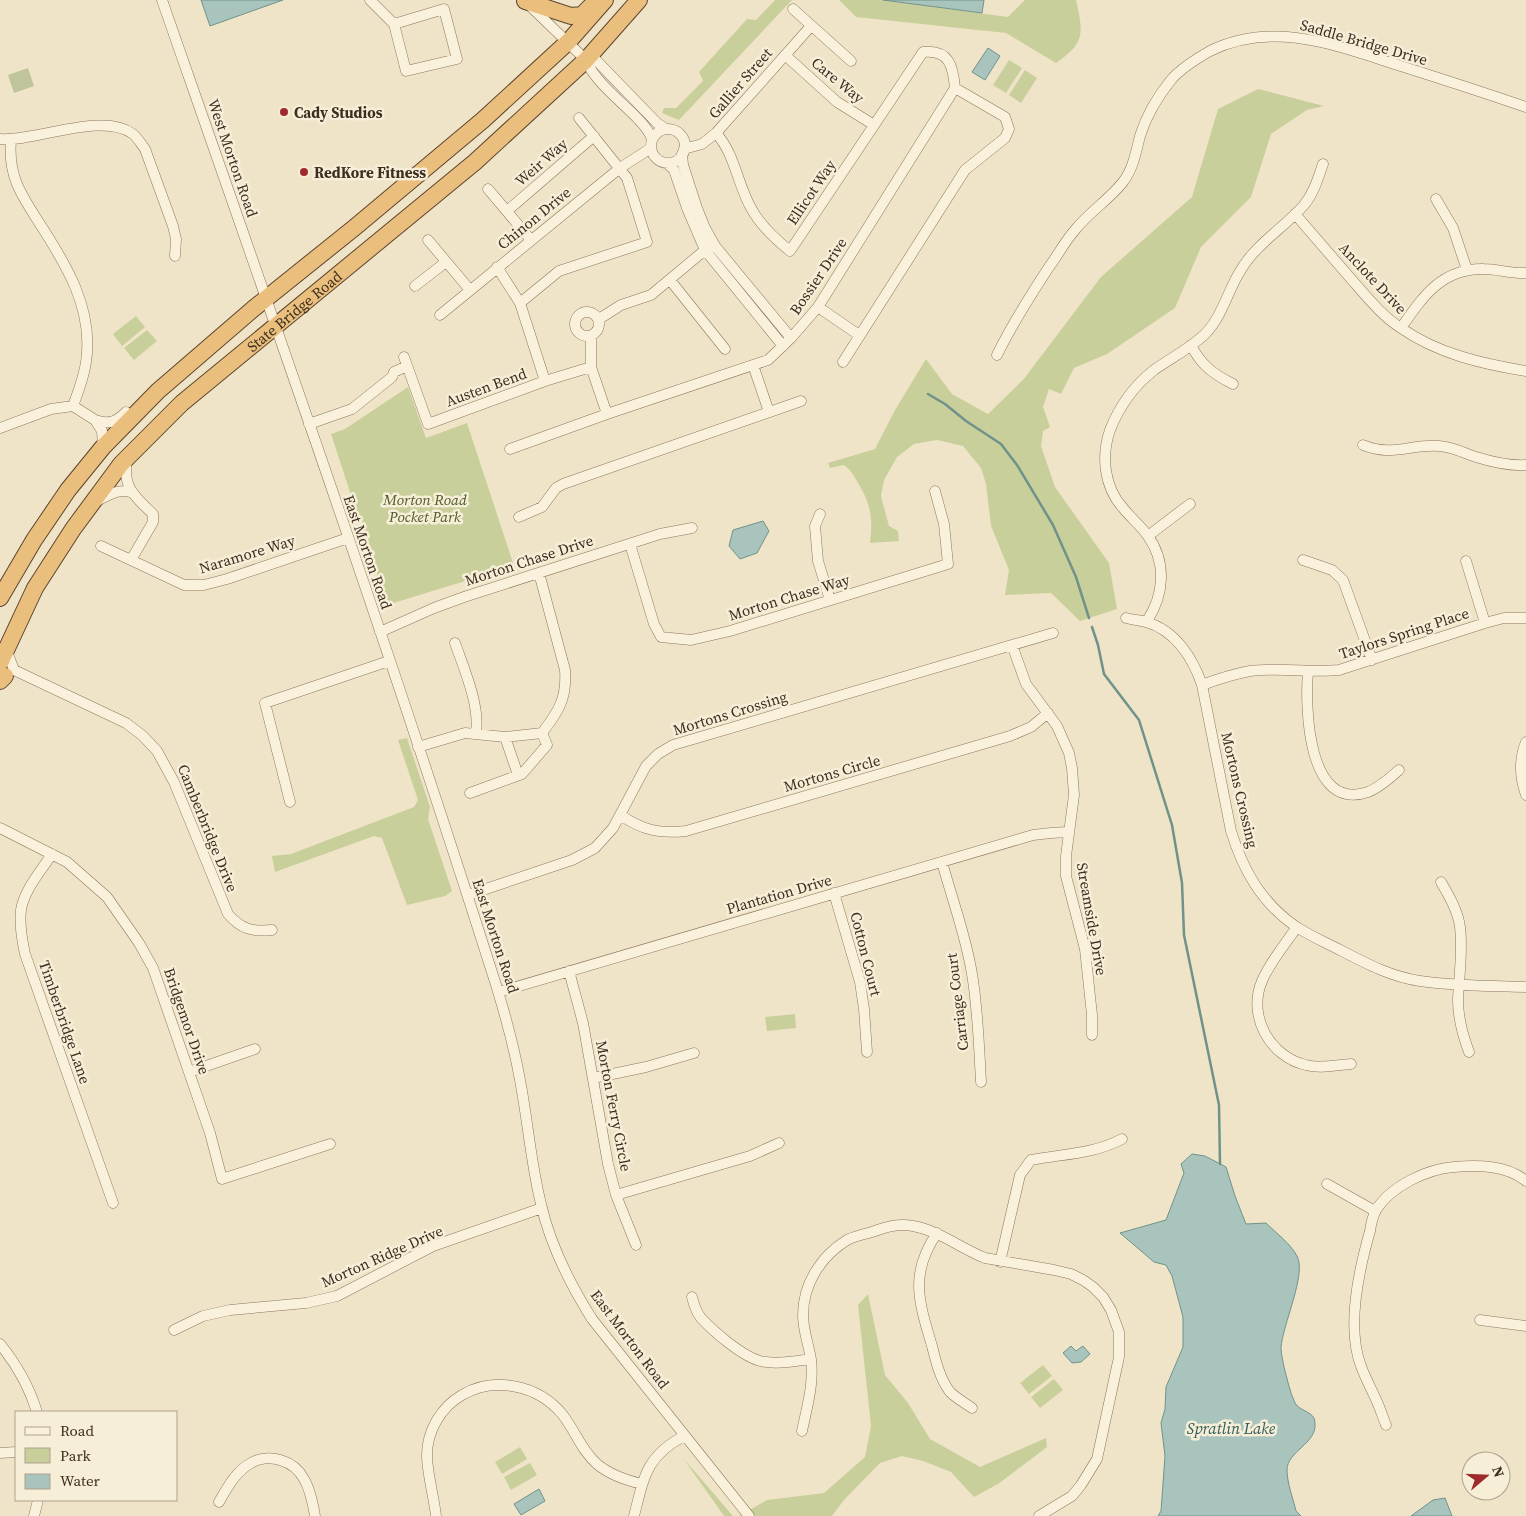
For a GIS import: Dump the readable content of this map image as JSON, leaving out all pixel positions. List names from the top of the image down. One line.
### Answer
{"streets":{"highway":["State Bridge Road"],"street":["Saddle Bridge Drive","Care Way","Gallier Street","West Morton Road","Weir Way","Ellicot Way","Chinon Drive","Bossier Drive","Anclote Drive","Austen Bend","East Morton Road","Naramore Way","Morton Chase Drive","Morton Chase Way","Taylors Spring Place","Mortons Crossing","Mortons Circle","Camberbridge Drive","Plantation Drive","Streamside Drive","Cotton Court","Carriage Court","Bridgemor Drive","Timberbridge Lane","Morton Ferry Circle","Morton Ridge Drive"]},"crossings":[["Care Way","Gallier Street"],["Care Way","Ellicot Way"],["Gallier Street","Ellicot Way"],["Gallier Street","Chinon Drive"],["West Morton Road","State Bridge Road"],["West Morton Road","East Morton Road"],["Ellicot Way","Bossier Drive"],["State Bridge Road","East Morton Road"],["State Bridge Road","Camberbridge Drive"],["Austen Bend","East Morton Road"],["East Morton Road","Naramore Way"],["East Morton Road","Morton Chase Drive"],["East Morton Road","Mortons Crossing"],["East Morton Road","Plantation Drive"],["East Morton Road","Morton Ridge Drive"],["Morton Chase Drive","Morton Chase Way"],["Taylors Spring Place","Mortons Crossing"],["Mortons Crossing","Mortons Circle"],["Mortons Crossing","Streamside Drive"],["Mortons Circle","Streamside Drive"],["Plantation Drive","Streamside Drive"],["Plantation Drive","Cotton Court"],["Plantation Drive","Carriage Court"],["Plantation Drive","Morton Ferry Circle"],["Bridgemor Drive","Timberbridge Lane"]],"water":["Spratlin Lake"],"parks":["Morton Road Pocket Park"],"places":["Cady Studios","RedKore Fitness"],"legend":["Road","Park","Water"],"north":"right"}
